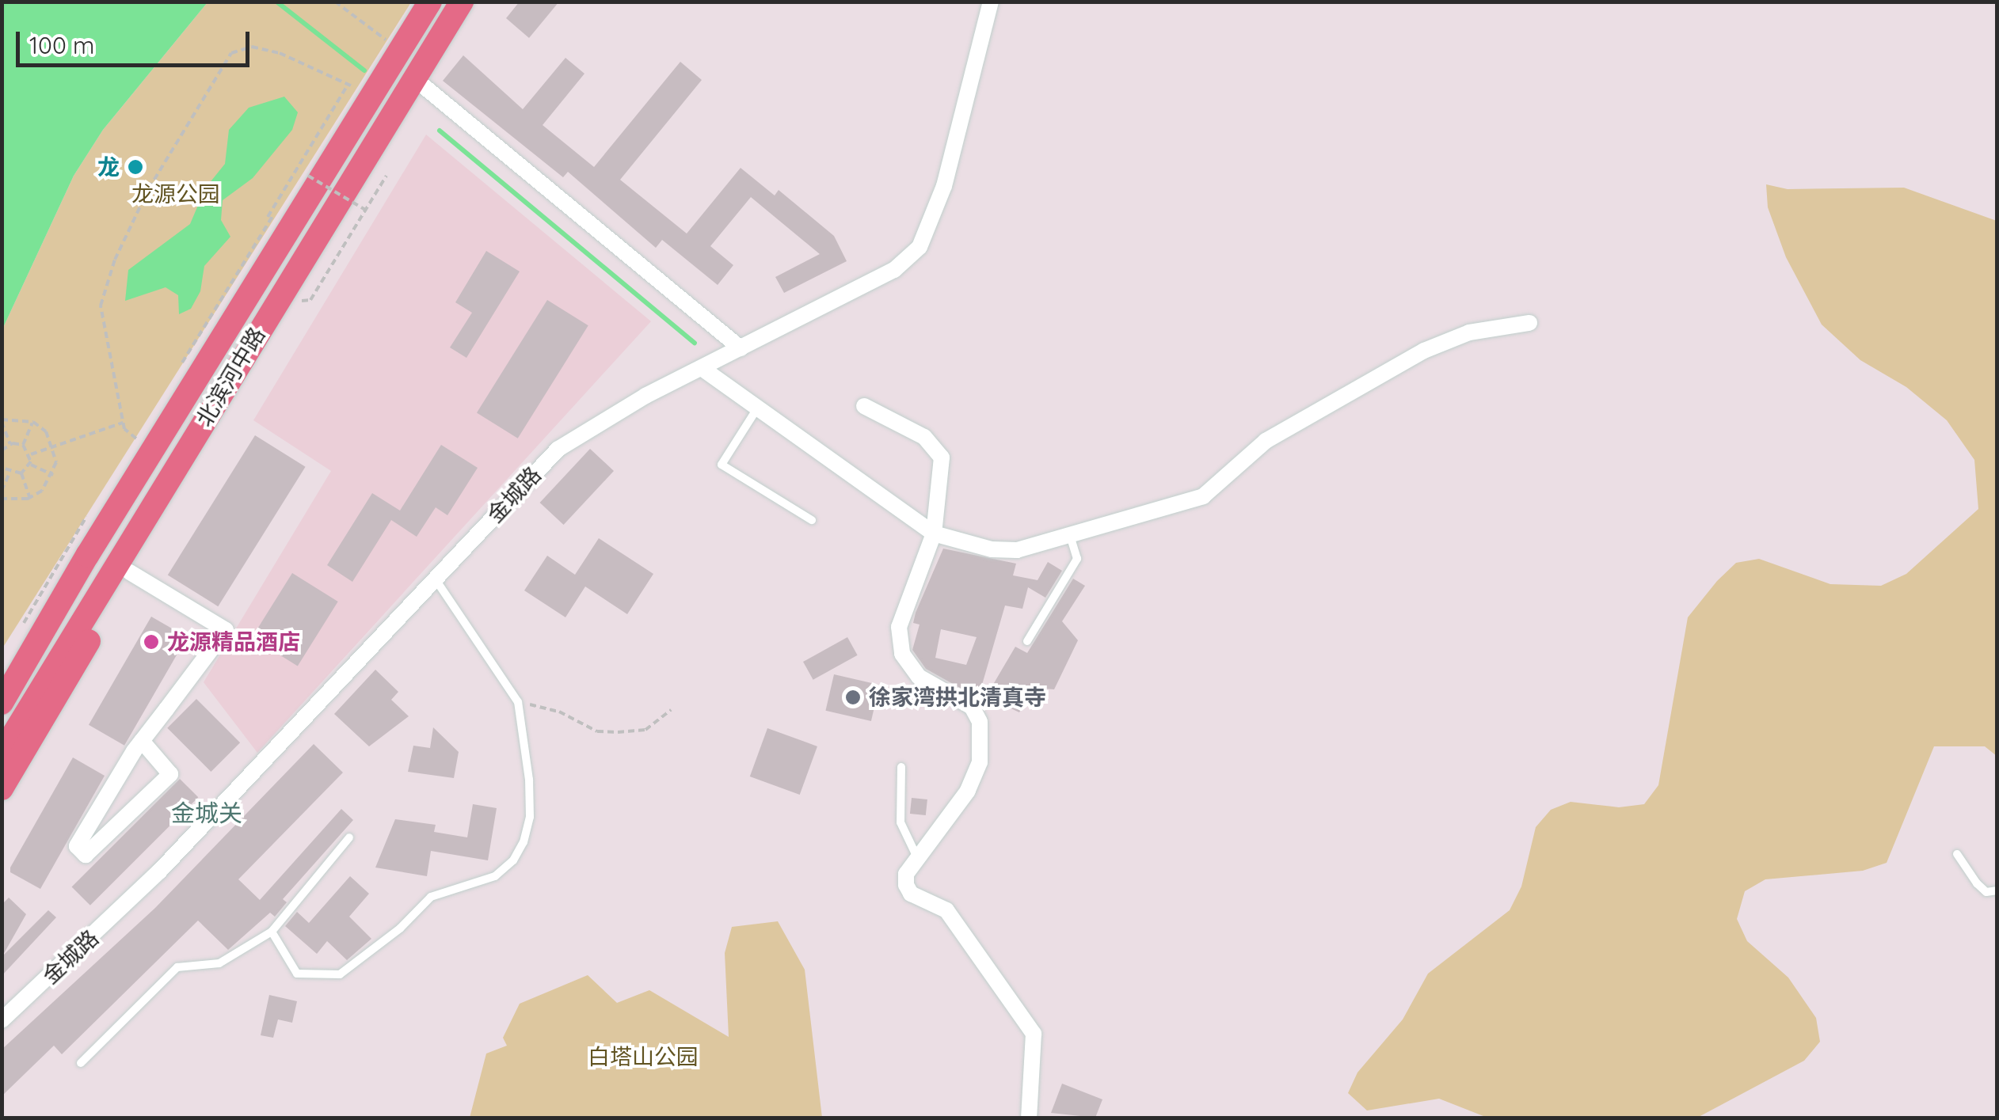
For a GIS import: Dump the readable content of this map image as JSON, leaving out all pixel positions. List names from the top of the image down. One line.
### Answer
{"streets":{"main road":["北滨河中路"],"street":["金城路"]},"districts":["金城关"],"parks":["龙源公园","白塔山公园"],"places":["龙","龙源精品酒店","徐家湾拱北清真寺"],"scale_bar":"100 m"}
